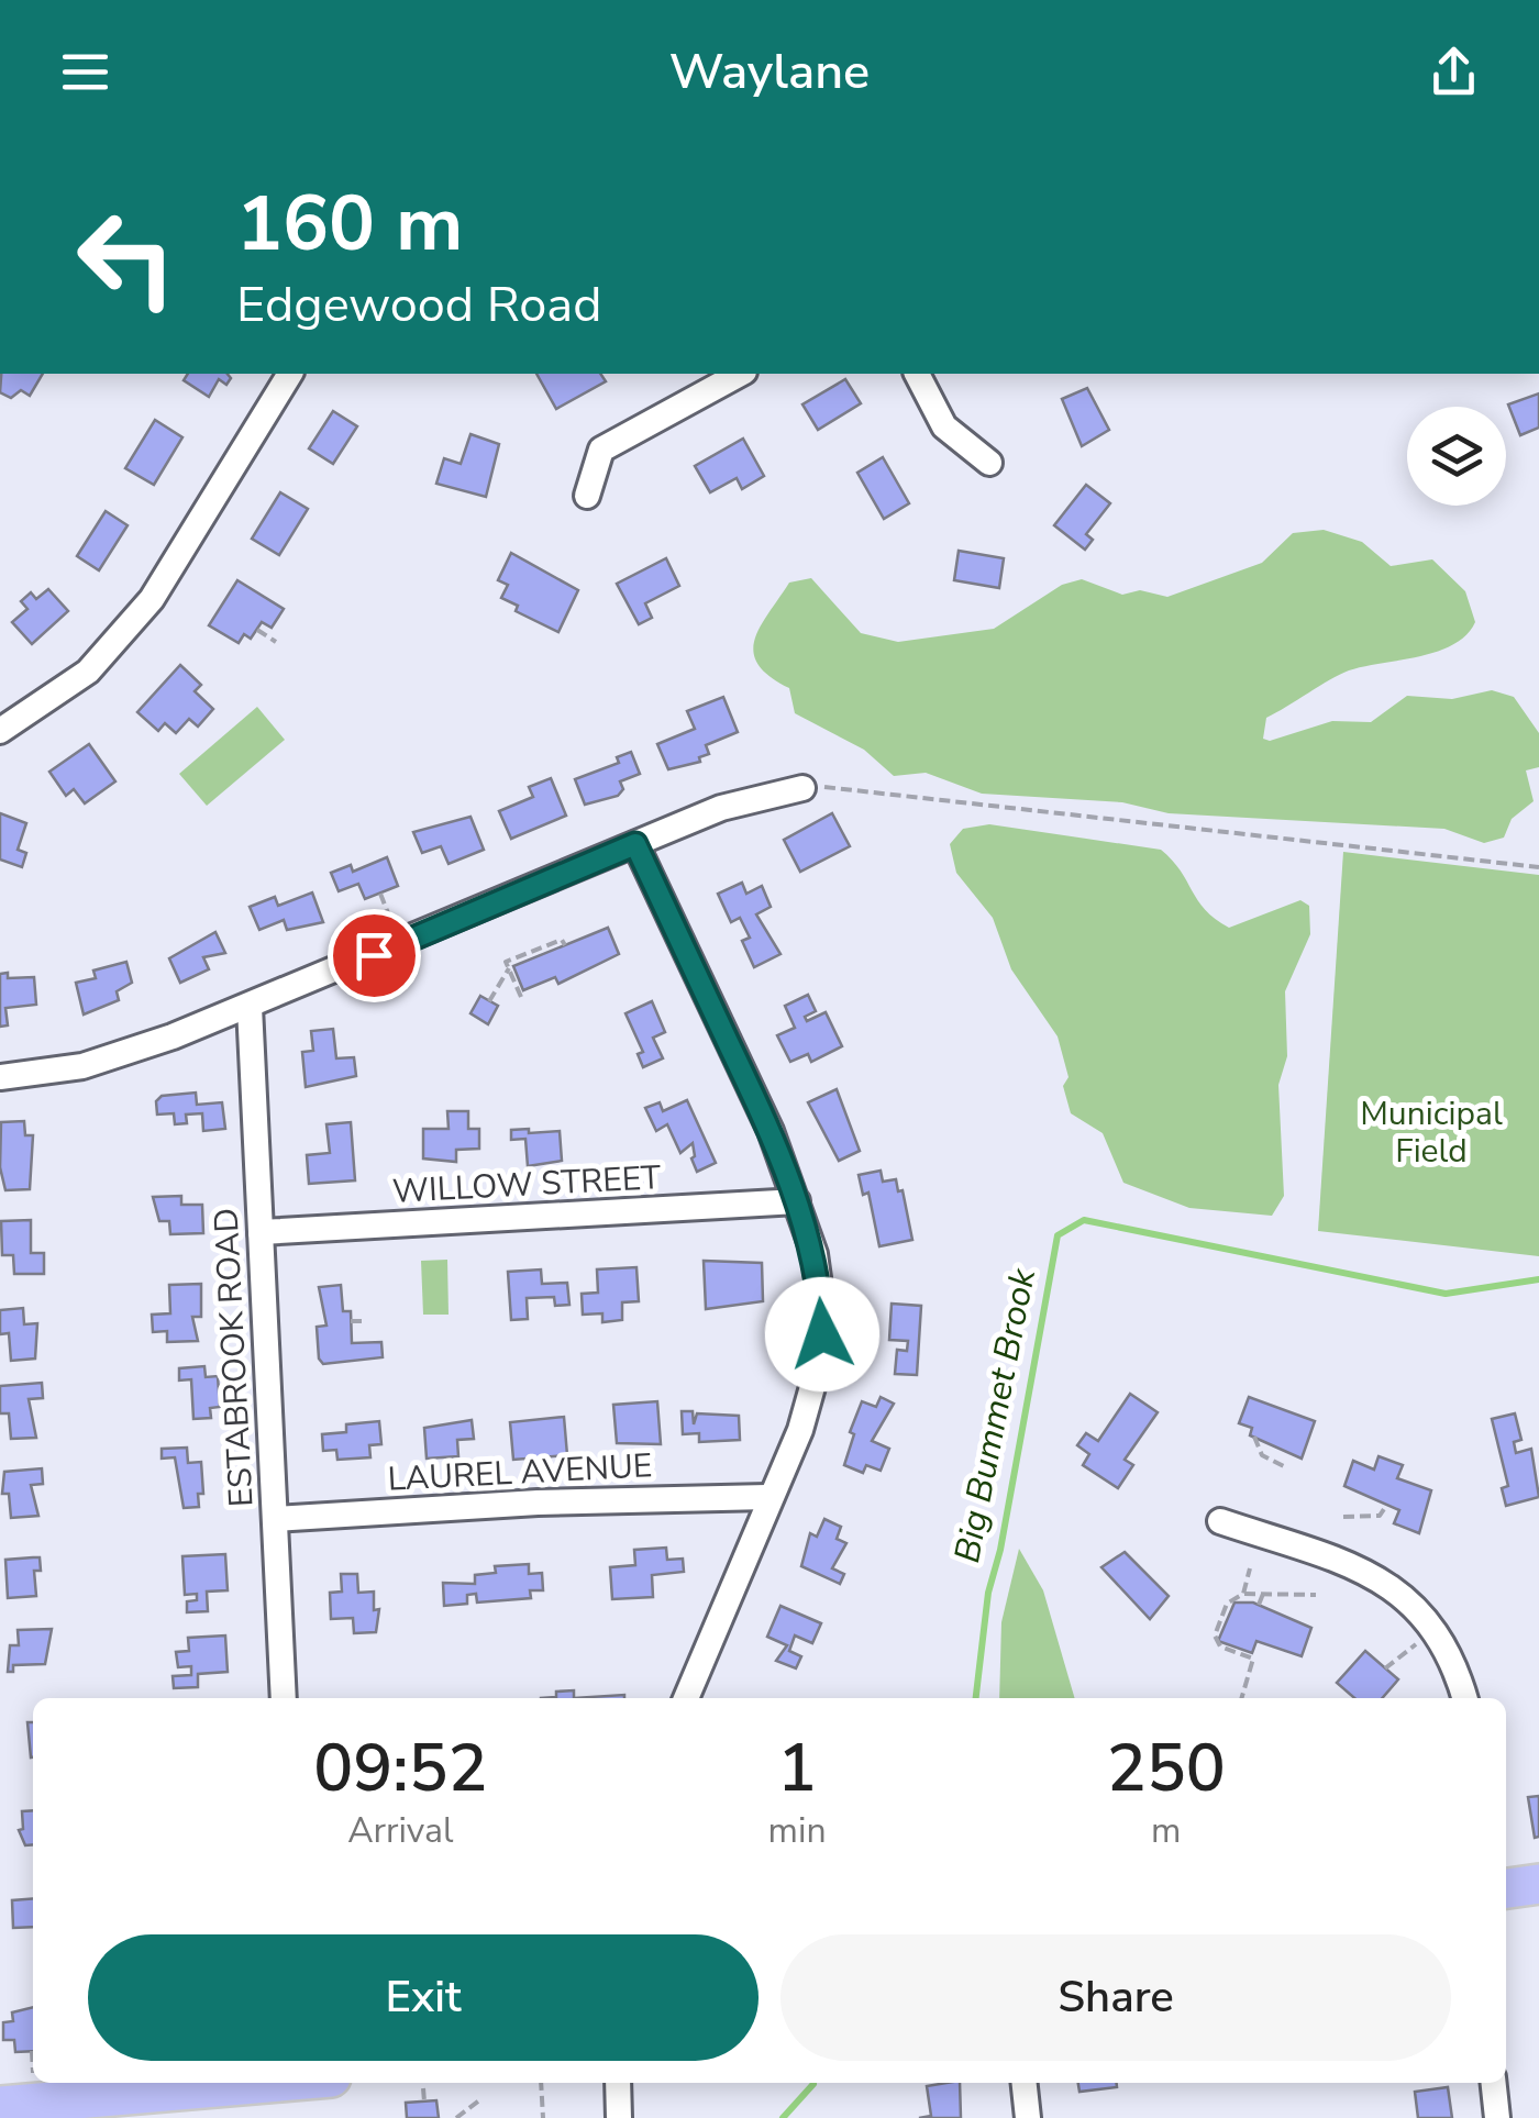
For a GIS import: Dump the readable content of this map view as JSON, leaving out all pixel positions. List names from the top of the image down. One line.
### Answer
{"streets":{"street":["WILLOW STREET","ESTABROOK ROAD","LAUREL AVENUE"]},"crossings":[["WILLOW STREET","ESTABROOK ROAD"],["ESTABROOK ROAD","LAUREL AVENUE"]],"water":["Big Bummet Brook"],"parks":["Municipal Field"],"page":{"header":"Waylane","turn":["160 m","Edgewood Road"],"eta":["09:52","Arrival","1","min","250","m"],"buttons":["Exit","Share"]}}
